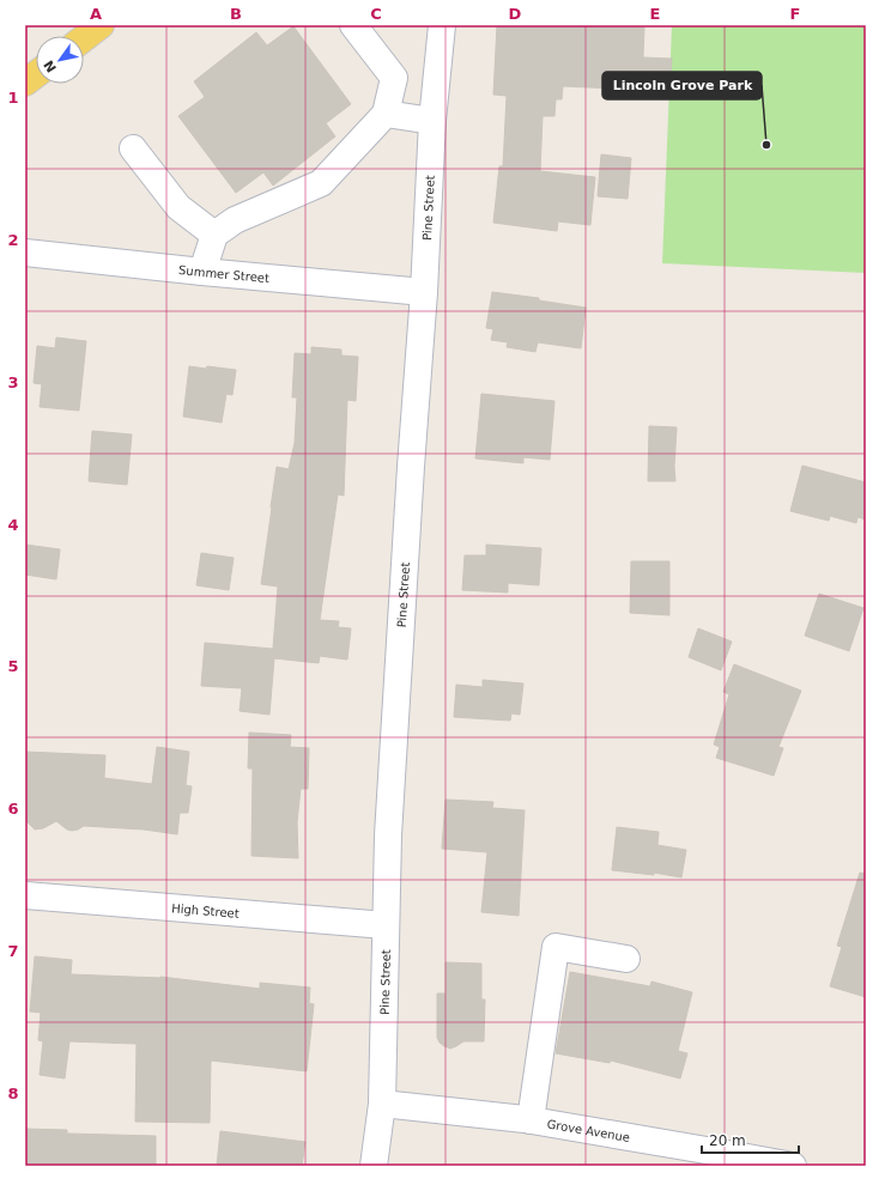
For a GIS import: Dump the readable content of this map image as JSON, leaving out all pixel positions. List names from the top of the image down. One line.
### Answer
{"streets":{"street":["Pine Street","Summer Street","High Street","Grove Avenue"]},"crossings":[["Pine Street","Summer Street"],["Pine Street","High Street"],["Pine Street","Grove Avenue"]],"places":["Lincoln Grove Park"],"scale_bar":"20 m","north":"bottom left","grid":{"columns":["A","B","C","D","E","F"],"rows":["1","2","3","4","5","6","7","8"]}}
